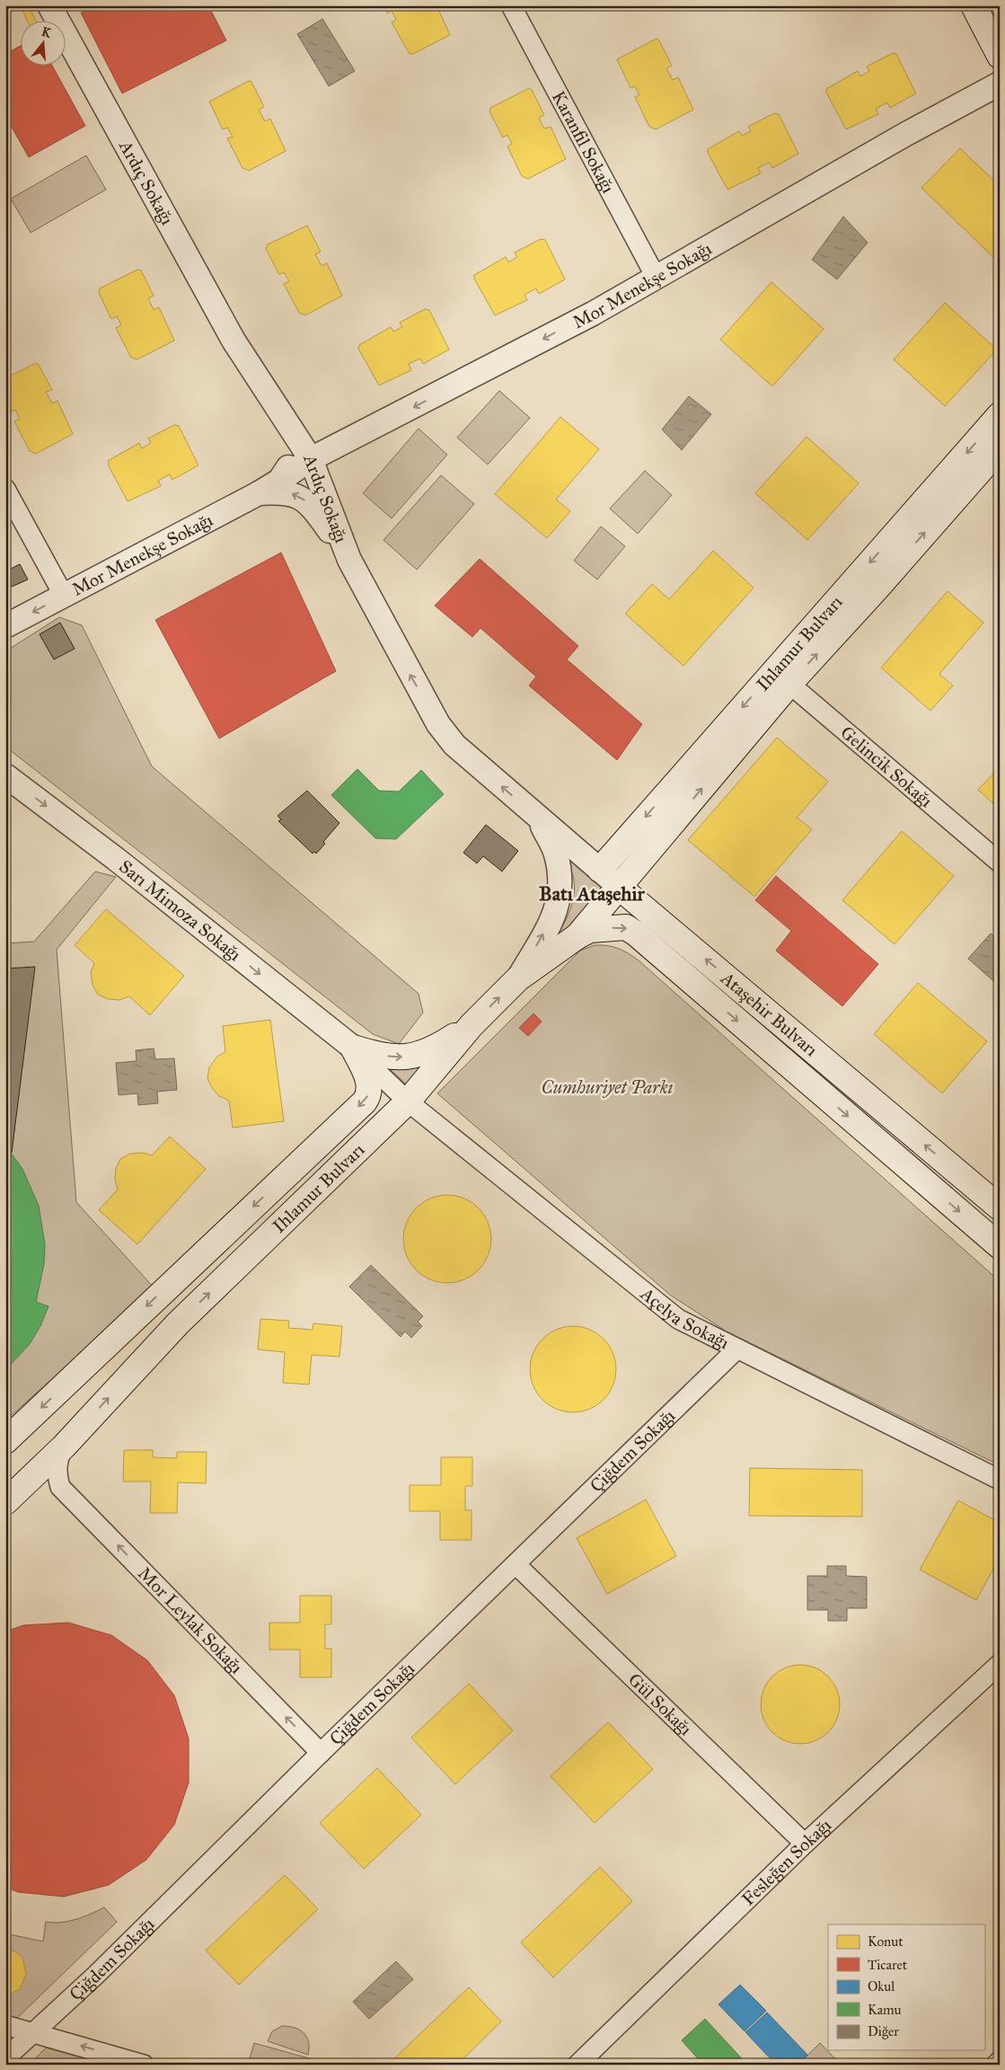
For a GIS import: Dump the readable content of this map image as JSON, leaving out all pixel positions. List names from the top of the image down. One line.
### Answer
{"streets":{"main road":["Ihlamur Bulvarı","Ataşehir Bulvarı"],"street":["Karanfil Sokağı","Ardıç Sokağı","Mor Menekşe Sokağı","Gelincik Sokağı","Sarı Mimoza Sokağı","Açelya Sokağı","Çiğdem Sokağı","Mor Leylak Sokağı","Gül Sokağı","Fesleğen Sokağı"]},"crossings":[["Karanfil Sokağı","Mor Menekşe Sokağı"],["Ardıç Sokağı","Mor Menekşe Sokağı"],["Ardıç Sokağı","Ihlamur Bulvarı"],["Ardıç Sokağı","Ataşehir Bulvarı"],["Ihlamur Bulvarı","Gelincik Sokağı"],["Ihlamur Bulvarı","Sarı Mimoza Sokağı"],["Ihlamur Bulvarı","Ataşehir Bulvarı"],["Ihlamur Bulvarı","Açelya Sokağı"],["Ihlamur Bulvarı","Mor Leylak Sokağı"],["Sarı Mimoza Sokağı","Açelya Sokağı"],["Açelya Sokağı","Çiğdem Sokağı"],["Çiğdem Sokağı","Mor Leylak Sokağı"],["Çiğdem Sokağı","Gül Sokağı"],["Gül Sokağı","Fesleğen Sokağı"]],"one_way":["Ardıç Sokağı","Mor Menekşe Sokağı","Sarı Mimoza Sokağı","Mor Leylak Sokağı"],"districts":["Batı Ataşehir"],"parks":["Cumhuriyet Parkı"],"legend":["Konut","Ticaret","Okul","Kamu","Diğer"],"north":"top"}
